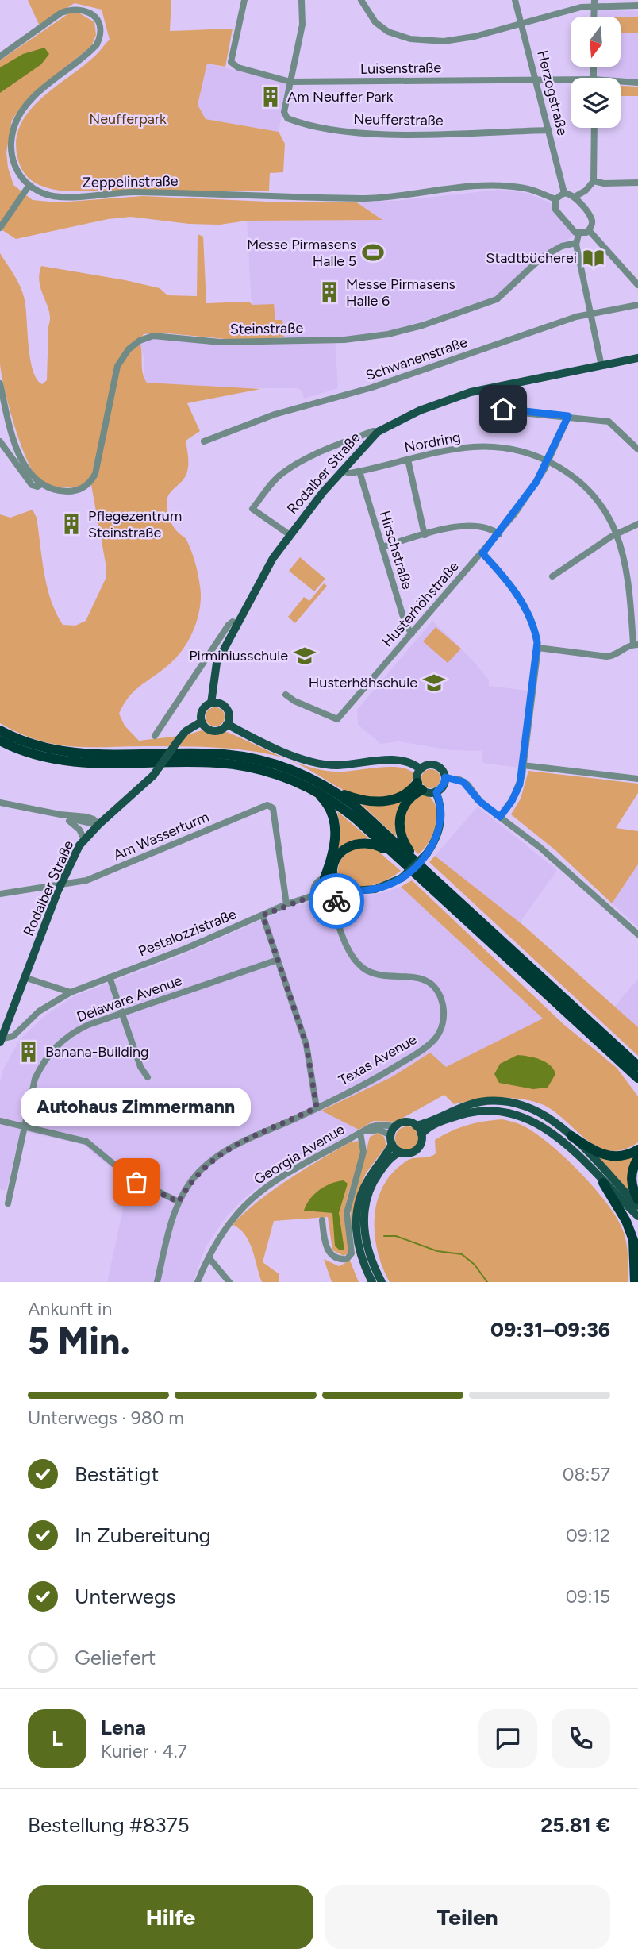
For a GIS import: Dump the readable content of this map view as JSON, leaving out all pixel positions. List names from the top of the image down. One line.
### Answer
{"streets":{"main road":["Rodalber Straße"],"street":["Luisenstraße","Herzogstraße","Neufferstraße","Zeppelinstraße","Steinstraße","Schwanenstraße","Nordring","Hirschstraße","Husterhöhstraße","Am Wasserturm","Pestalozzistraße","Delaware Avenue","Texas Avenue","Georgia Avenue"]},"crossings":[["Luisenstraße","Herzogstraße"],["Luisenstraße","Neufferstraße"],["Herzogstraße","Neufferstraße"],["Nordring","Rodalber Straße"],["Nordring","Hirschstraße"],["Nordring","Husterhöhstraße"],["Rodalber Straße","Am Wasserturm"],["Rodalber Straße","Pestalozzistraße"],["Hirschstraße","Husterhöhstraße"],["Am Wasserturm","Pestalozzistraße"],["Pestalozzistraße","Texas Avenue"]],"parks":["Neufferpark"],"places":{"building":["Am Neuffer Park","Messe Pirmasens Halle 6","Pflegezentrum Steinstraße","Banana-Building"],"sports":["Messe Pirmasens Halle 5"],"library":["Stadtbücherei"],"school or university":["Pirminiusschule","Husterhöhschule"],"other":["Autohaus Zimmermann"]},"north":"bottom","page":{"bubble":"Autohaus Zimmermann","heading":["5 Min.","Ankunft in","09:31–09:36"],"panel":["Lena","Kurier · 4.7","Bestellung #8375","25.81 €"],"bar":"Unterwegs · 980 m","list":[["Bestätigt","08:57"],["In Zubereitung","09:12"],["Unterwegs","09:15"],"Geliefert"],"round":"L","buttons":["Hilfe","Teilen"]}}
